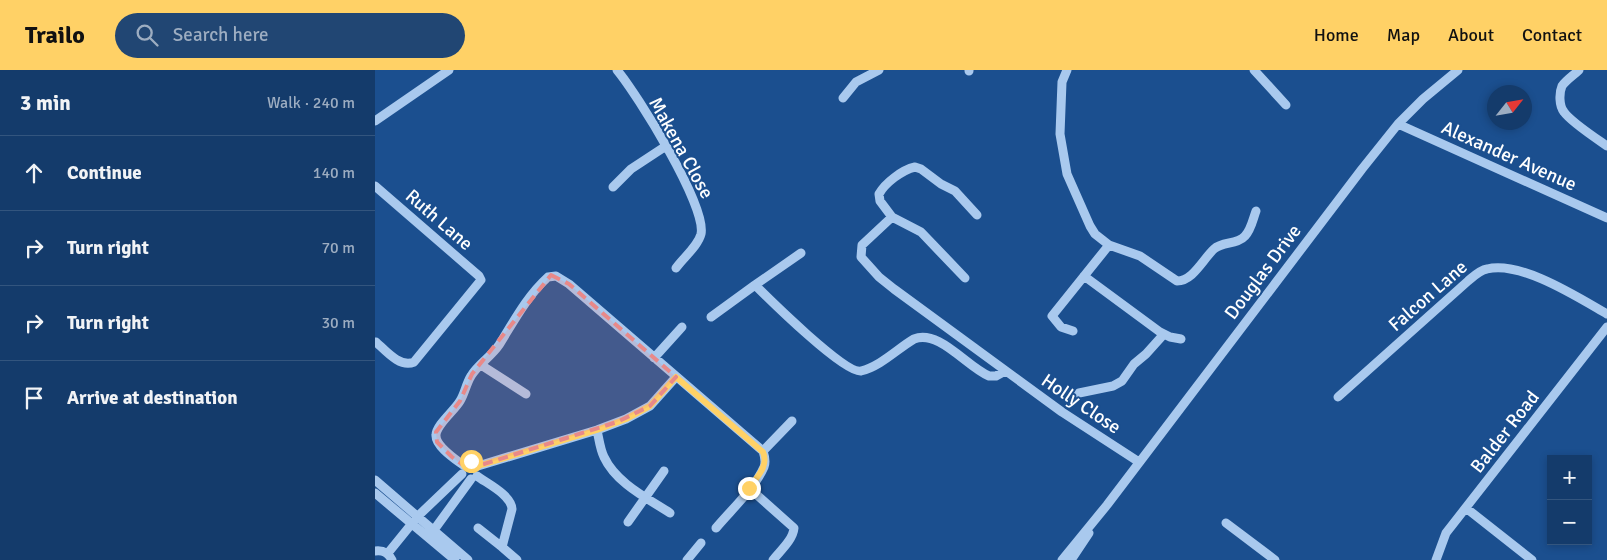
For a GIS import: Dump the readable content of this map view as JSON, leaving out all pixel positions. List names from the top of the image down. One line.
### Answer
{"streets":{"street":["Makena Close","Alexander Avenue","Ruth Lane","Douglas Drive","Falcon Lane","Holly Close","Balder Road"]},"crossings":[["Alexander Avenue","Douglas Drive"],["Douglas Drive","Holly Close"]],"north":"top right","page":{"header":"Trailo","search":"Search here","nav":["Home","Map","About","Contact"],"heading":["3 min","Walk · 240 m"],"list":[["Continue","140 m"],["Turn right","70 m"],["Turn right","30 m"],"Arrive at destination"],"map_buttons":["+","−"]}}
